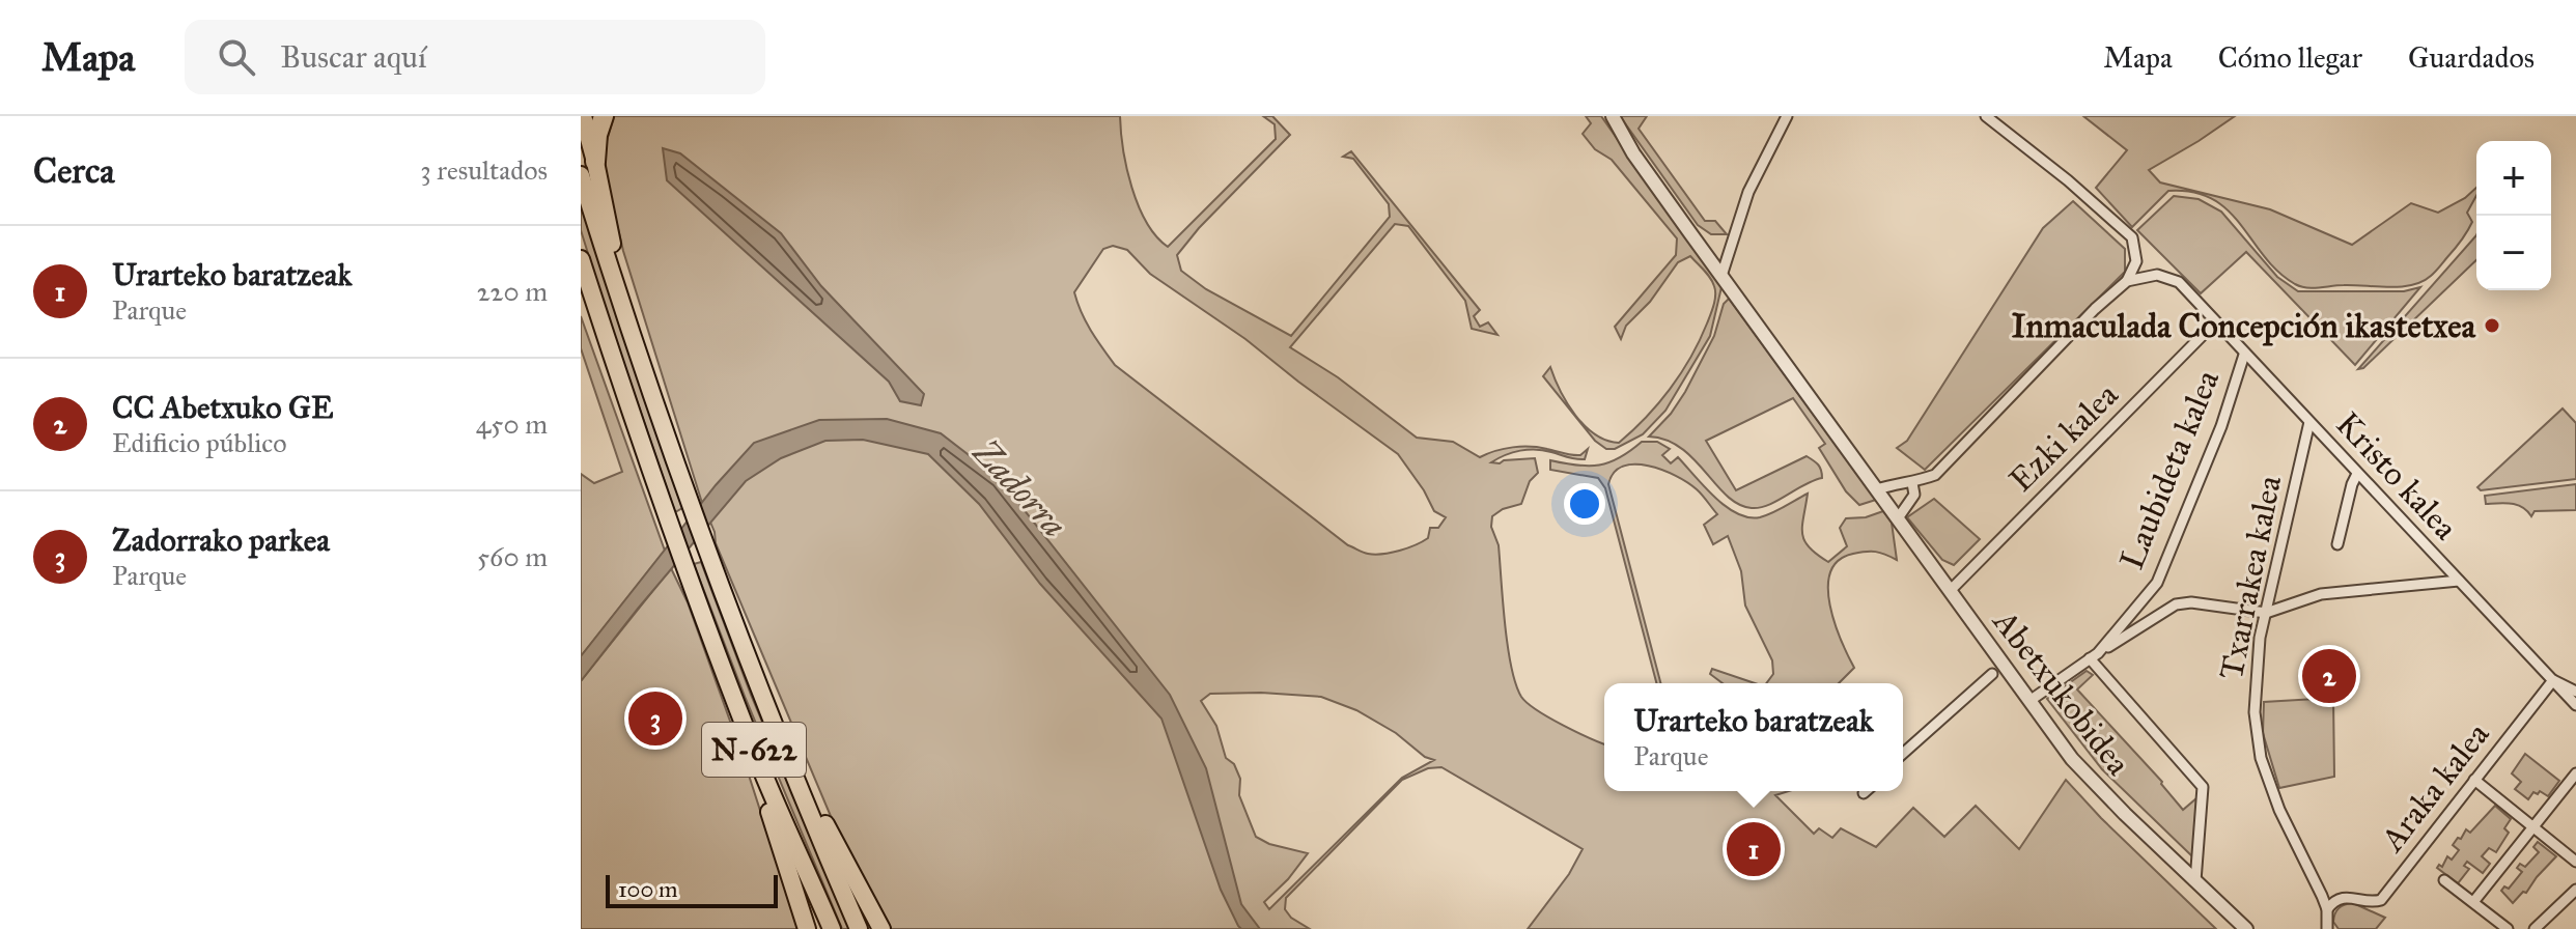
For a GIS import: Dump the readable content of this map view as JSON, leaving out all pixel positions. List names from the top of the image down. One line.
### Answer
{"streets":{"highway":["N-622"],"street":["Ezki kalea","Laubideta kalea","Kristo kalea","Txarrakea kalea","Abetxukobidea","Araka kalea"]},"crossings":[["Ezki kalea","Kristo kalea"],["Ezki kalea","Abetxukobidea"],["Laubideta kalea","Kristo kalea"],["Laubideta kalea","Abetxukobidea"],["Kristo kalea","Txarrakea kalea"],["Kristo kalea","Araka kalea"],["Txarrakea kalea","Araka kalea"]],"water":["Zadorra"],"places":["Inmaculada Concepción ikastetxea"],"scale_bar":"100 m","page":{"header":"Mapa","search":"Buscar aquí","nav":["Mapa","Cómo llegar","Guardados"],"heading":["Cerca","3 resultados"],"map_buttons":["+","−"],"list":[{"mark":"1","name":"Urarteko baratzeak","note":"Parque","value":"220 m"},{"mark":"2","name":"CC Abetxuko GE","note":"Edificio público","value":"450 m"},{"mark":"3","name":"Zadorrako parkea","note":"Parque","value":"560 m"}],"pins":["2","3","1"],"popup":["Urarteko baratzeak","Parque"],"scale":"100 m"}}
